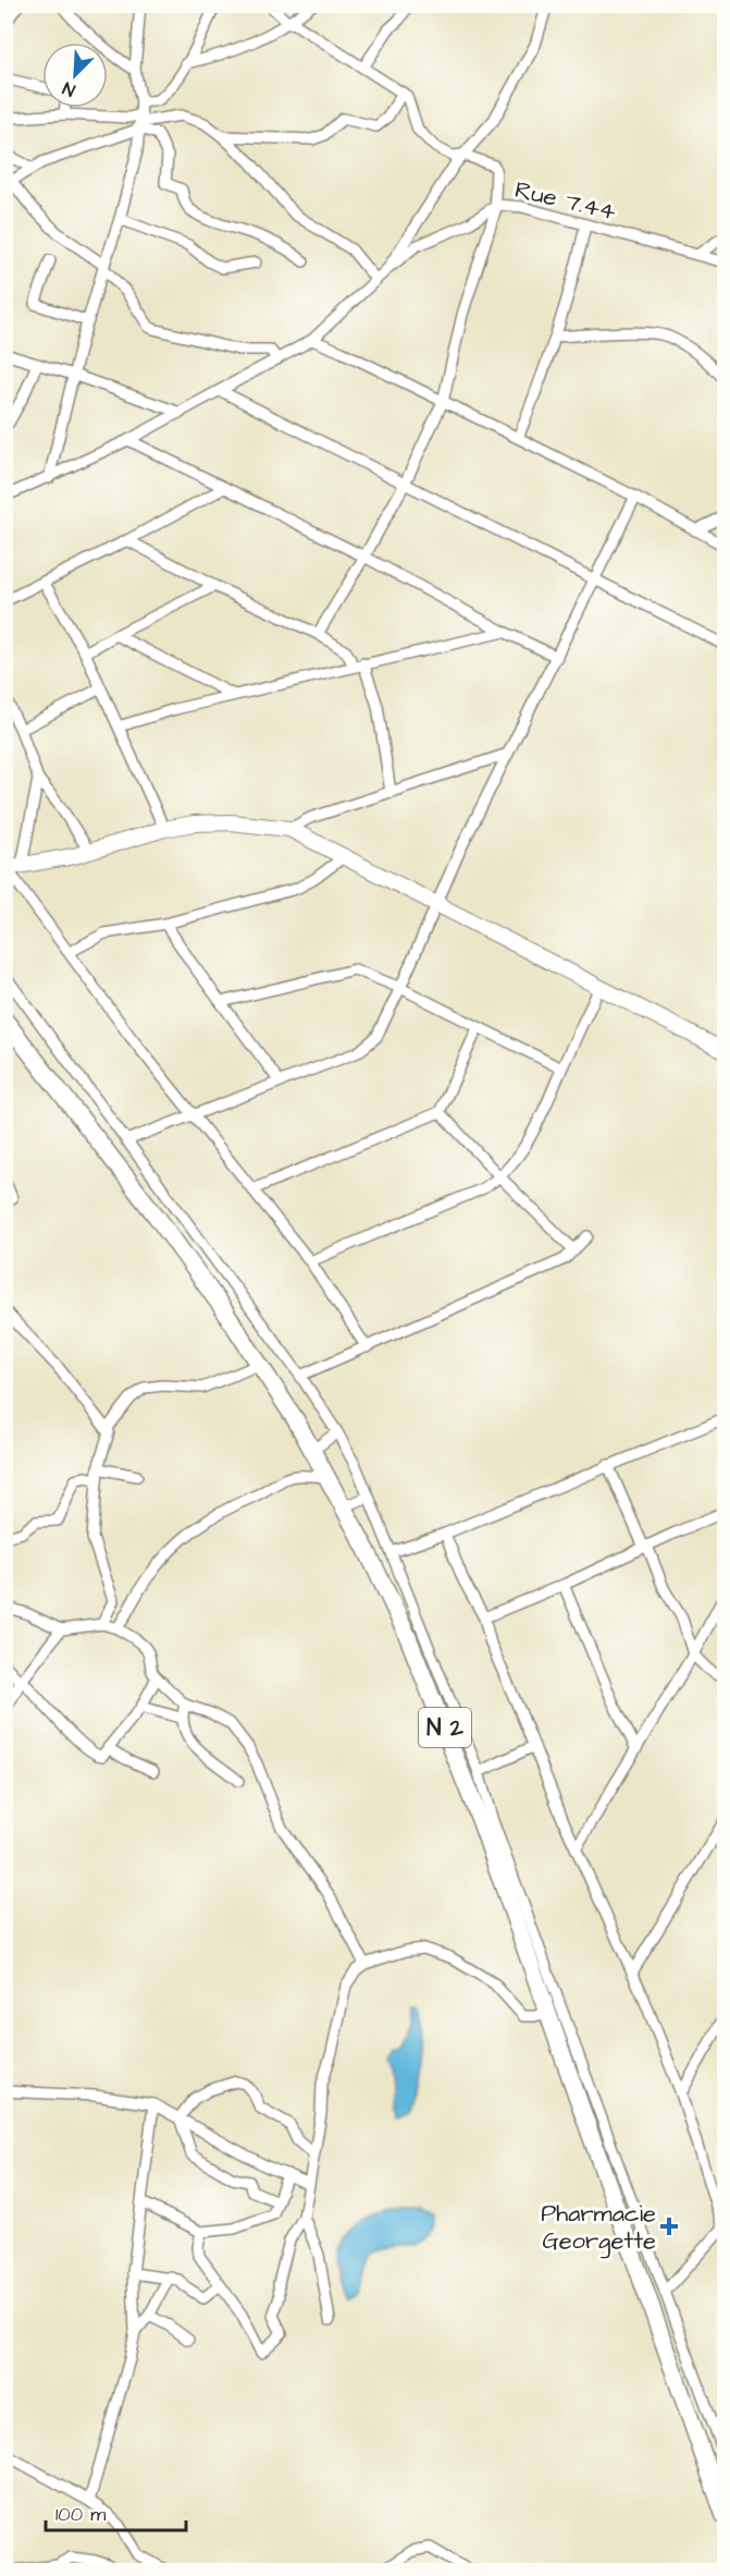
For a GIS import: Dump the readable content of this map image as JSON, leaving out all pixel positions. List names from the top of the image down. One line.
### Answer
{"streets":{"main road":["N 2"],"street":["Rue 7.44"]},"places":{"health":["Pharmacie Georgette"]},"scale_bar":"100 m","north":"bottom left"}
